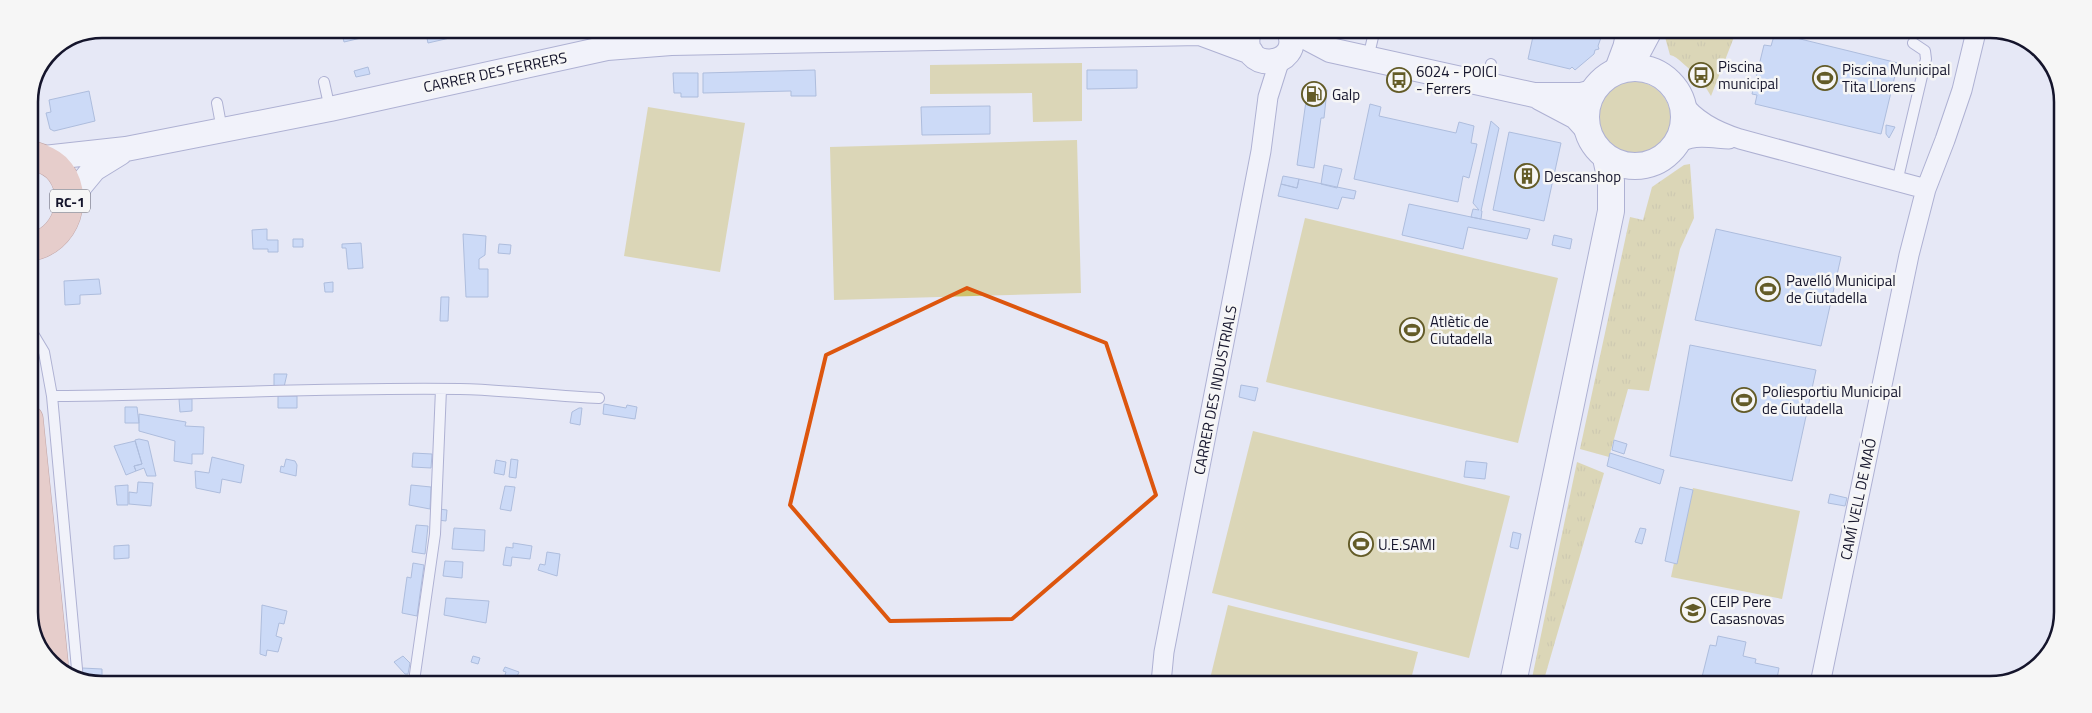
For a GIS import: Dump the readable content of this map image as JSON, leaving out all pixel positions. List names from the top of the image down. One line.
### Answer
{"streets":{"main road":["RC-1"],"street":["CARRER DES FERRERS","CARRER DES INDUSTRIALS","CAMÍ VELL DE MAÓ"]},"crossings":[["CARRER DES FERRERS","RC-1"],["CARRER DES FERRERS","CARRER DES INDUSTRIALS"]],"places":{"bus stop":["Piscina municipal","6024 - POICI - Ferrers"],"sports":["Piscina Municipal Tita Llorens","Pavelló Municipal de Ciutadella","Atlètic de Ciutadella","Poliesportiu Municipal de Ciutadella","U.E.SAMI"],"fuel station":["Galp"],"building":["Descanshop"],"school or university":["CEIP Pere Casasnovas"]}}
